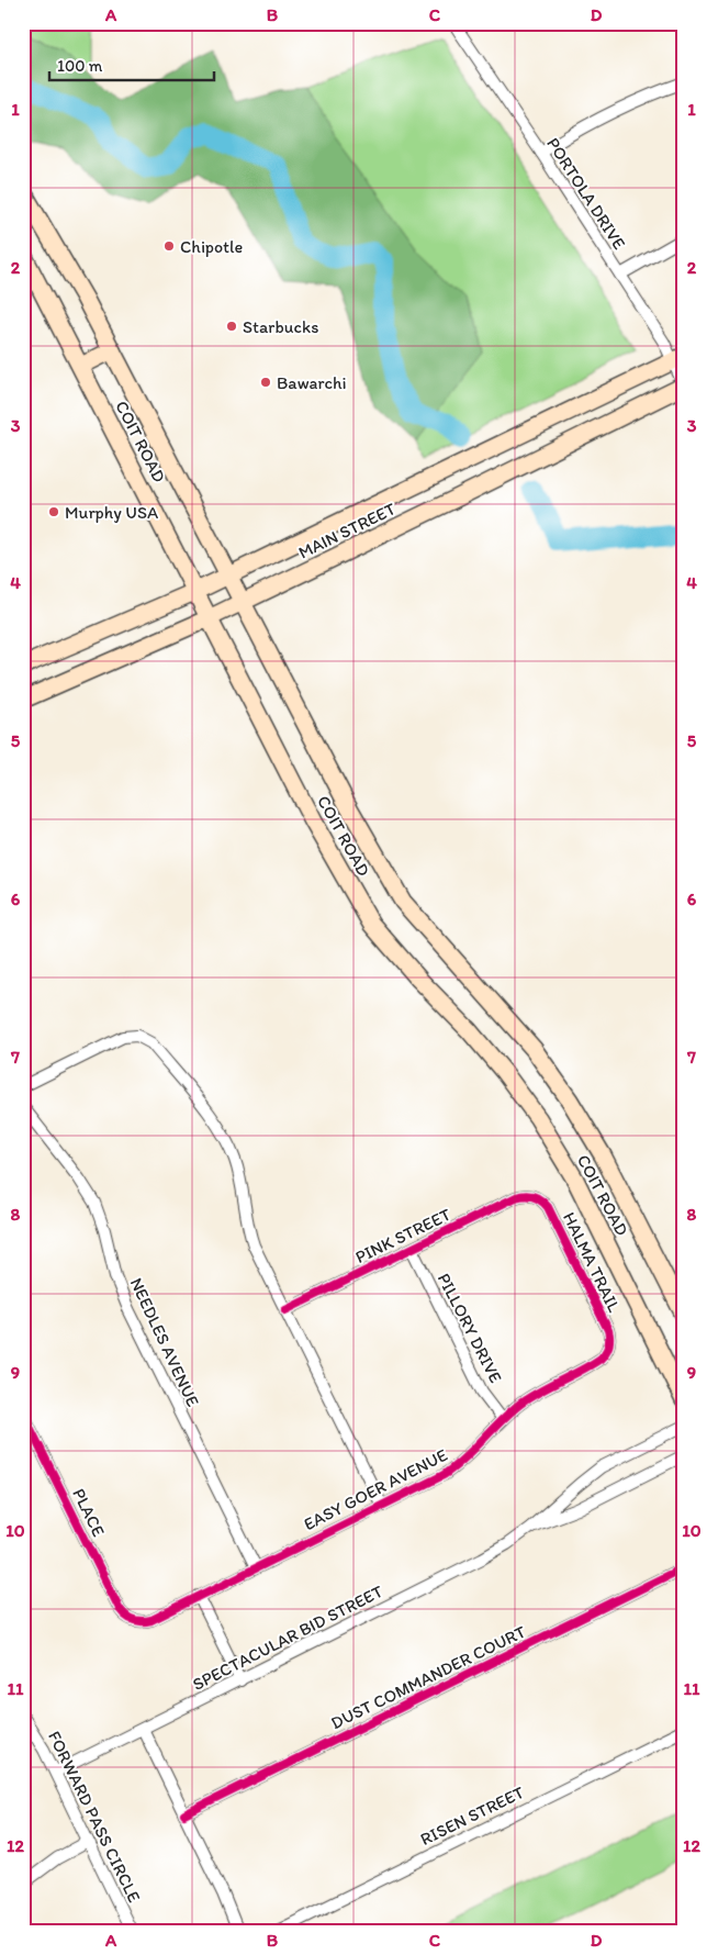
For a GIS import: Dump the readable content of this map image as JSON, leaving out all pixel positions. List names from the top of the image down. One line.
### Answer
{"streets":{"main road":["COIT ROAD","MAIN STREET"],"street":["PORTOLA DRIVE","PINK STREET","HALMA TRAIL","PILLORY DRIVE","NEEDLES AVENUE","EASY GOER AVENUE","PLACE","SPECTACULAR BID STREET","DUST COMMANDER COURT","RISEN STREET","FORWARD PASS CIRCLE"]},"crossings":[["PORTOLA DRIVE","MAIN STREET"],["COIT ROAD","MAIN STREET"],["PINK STREET","HALMA TRAIL"],["PINK STREET","PILLORY DRIVE"],["HALMA TRAIL","EASY GOER AVENUE"],["PILLORY DRIVE","EASY GOER AVENUE"],["NEEDLES AVENUE","EASY GOER AVENUE"],["EASY GOER AVENUE","PLACE"],["SPECTACULAR BID STREET","FORWARD PASS CIRCLE"]],"places":["Chipotle","Starbucks","Bawarchi","Murphy USA"],"scale_bar":"100 m","grid":{"columns":["A","B","C","D"],"rows":["1","2","3","4","5","6","7","8","9","10","11","12"]}}
